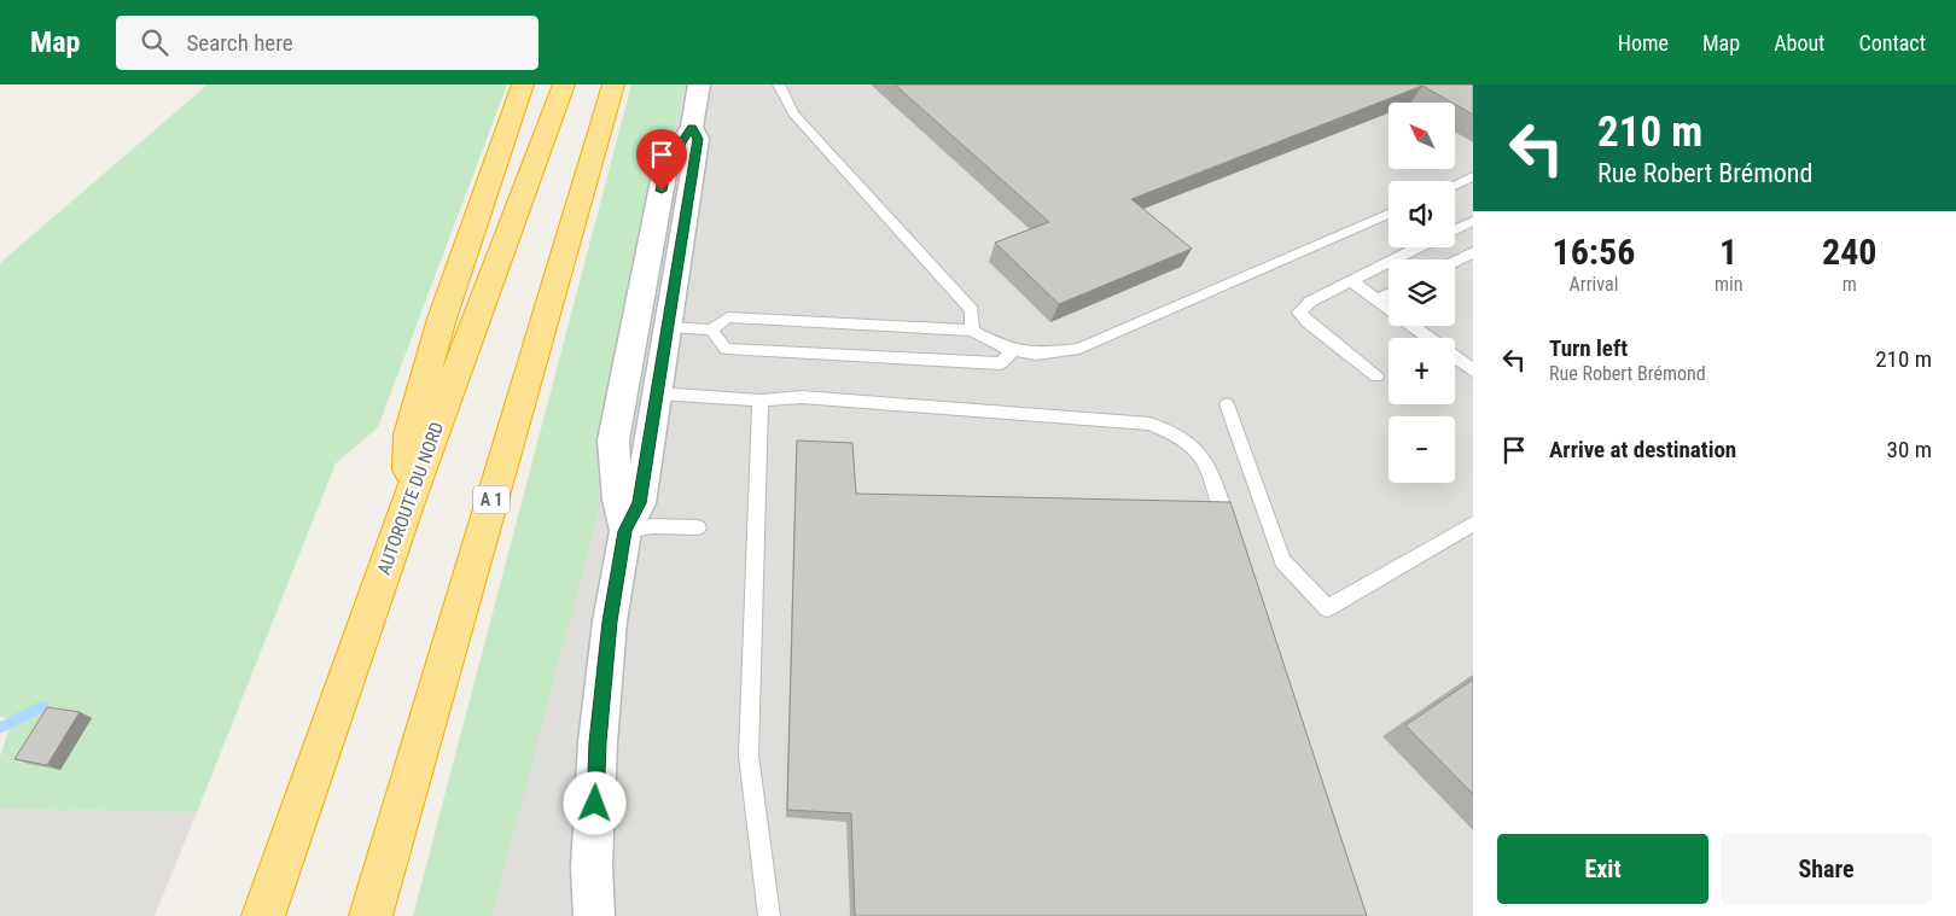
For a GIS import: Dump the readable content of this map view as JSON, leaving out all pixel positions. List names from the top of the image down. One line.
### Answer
{"streets":{"highway":["AUTOROUTE DU NORD","A 1"]},"north":"top left","page":{"header":"Map","search":"Search here","nav":["Home","Map","About","Contact"],"turn":["210 m","Rue Robert Brémond"],"map_buttons":["+","−"],"eta":["16:56","Arrival","1","min","240","m"],"list":[{"name":"Turn left","note":"Rue Robert Brémond","value":"210 m"},{"name":"Arrive at destination","value":"30 m"}],"buttons":["Exit","Share"]}}
